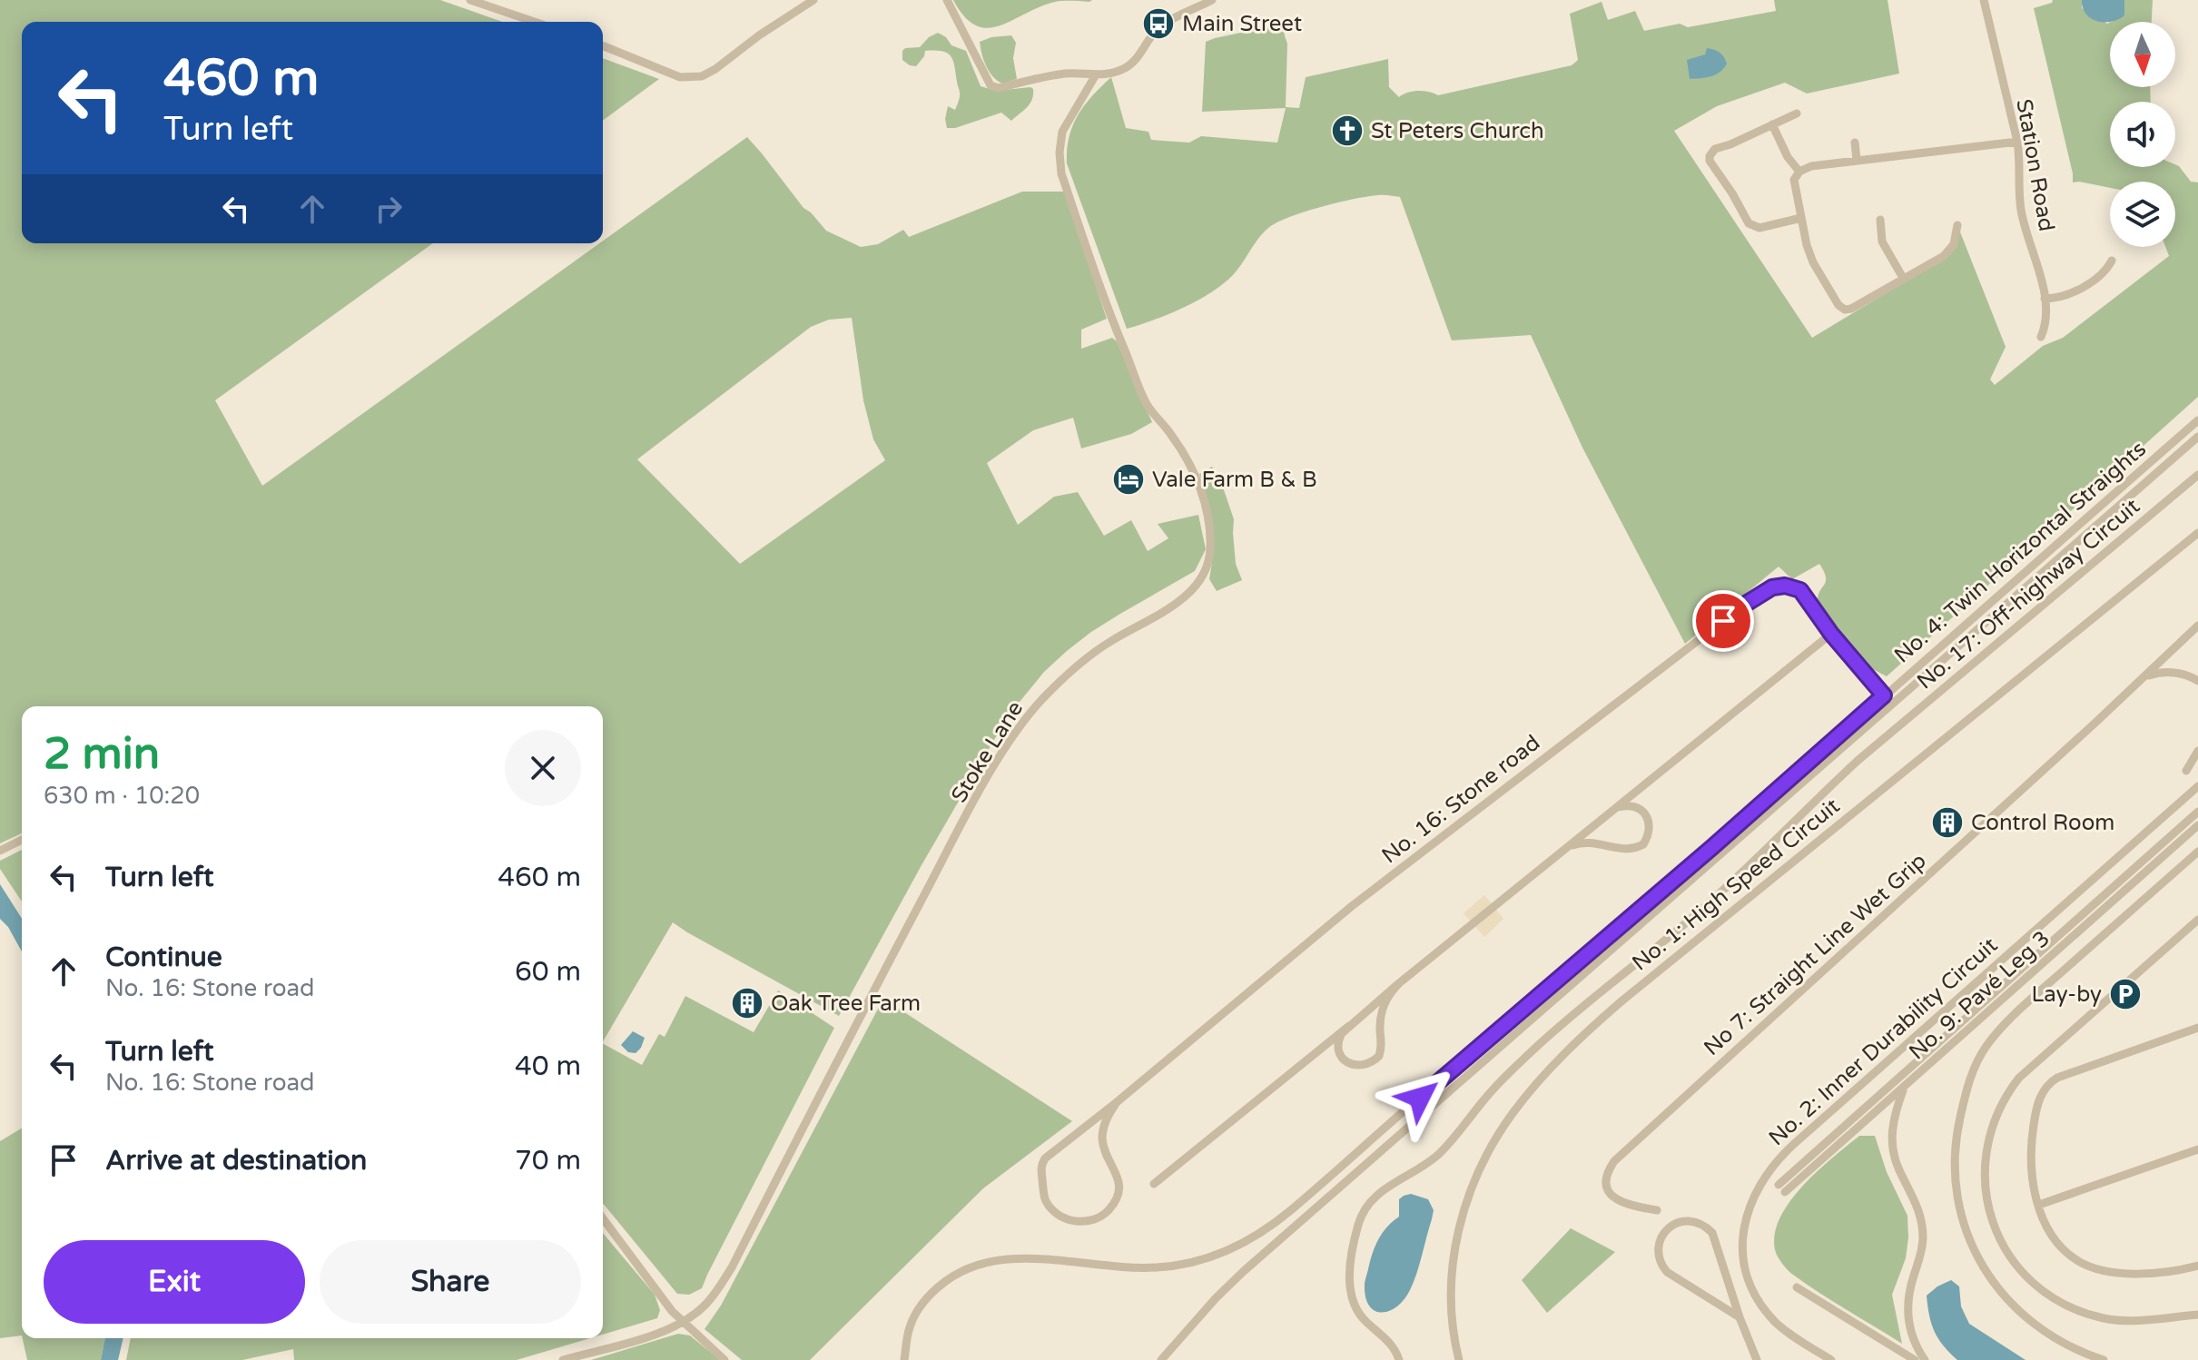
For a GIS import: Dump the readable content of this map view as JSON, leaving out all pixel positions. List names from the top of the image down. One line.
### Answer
{"streets":{"street":["Station Road","No. 4: Twin Horizontal Straights","No. 17: Off-highway Circuit","Stoke Lane","No. 16: Stone road","No. 1: High Speed Circuit","No 7: Straight Line Wet Grip","No. 9: Pavé Leg 3","No. 2: Inner Durability Circuit"]},"places":{"bus stop":["Main Street"],"church":["St Peters Church"],"hotel":["Vale Farm B & B"],"building":["Control Room","Oak Tree Farm"],"parking":["Lay-by"]},"north":"bottom","page":{"turn":["460 m","Turn left"],"heading":["2 min","630 m · 10:20"],"list":[{"name":"Turn left","value":"460 m"},{"name":"Continue","note":"No. 16: Stone road","value":"60 m"},{"name":"Turn left","note":"No. 16: Stone road","value":"40 m"},{"name":"Arrive at destination","value":"70 m"}],"buttons":["Exit","Share"]}}
